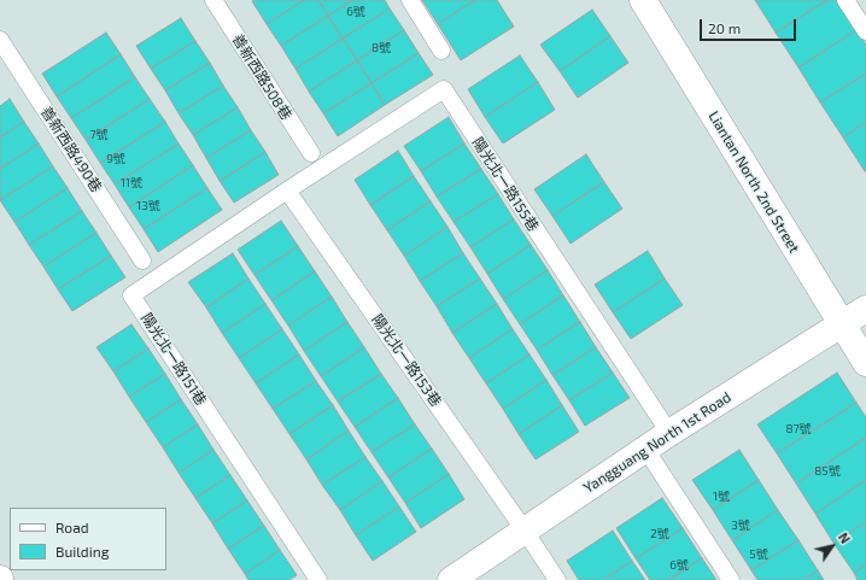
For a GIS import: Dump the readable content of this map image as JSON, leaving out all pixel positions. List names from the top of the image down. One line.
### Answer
{"streets":{"street":["Liantan North 2nd Street","Yangguang North 1st Road"],"lane":["善新西路508巷","善新西路490巷","陽光北一路155巷","陽光北一路151巷","陽光北一路153巷"]},"crossings":[["Liantan North 2nd Street","Yangguang North 1st Road"],["陽光北一路155巷","陽光北一路151巷"],["陽光北一路155巷","陽光北一路153巷"],["陽光北一路155巷","Yangguang North 1st Road"],["陽光北一路151巷","陽光北一路153巷"],["陽光北一路153巷","Yangguang North 1st Road"]],"house_numbers":["6號","8號","7號","9號","11號","13號","87號","85號","1號","3號","2號","5號","6號"],"legend":["Road","Building"],"scale_bar":"20 m","north":"top right"}
